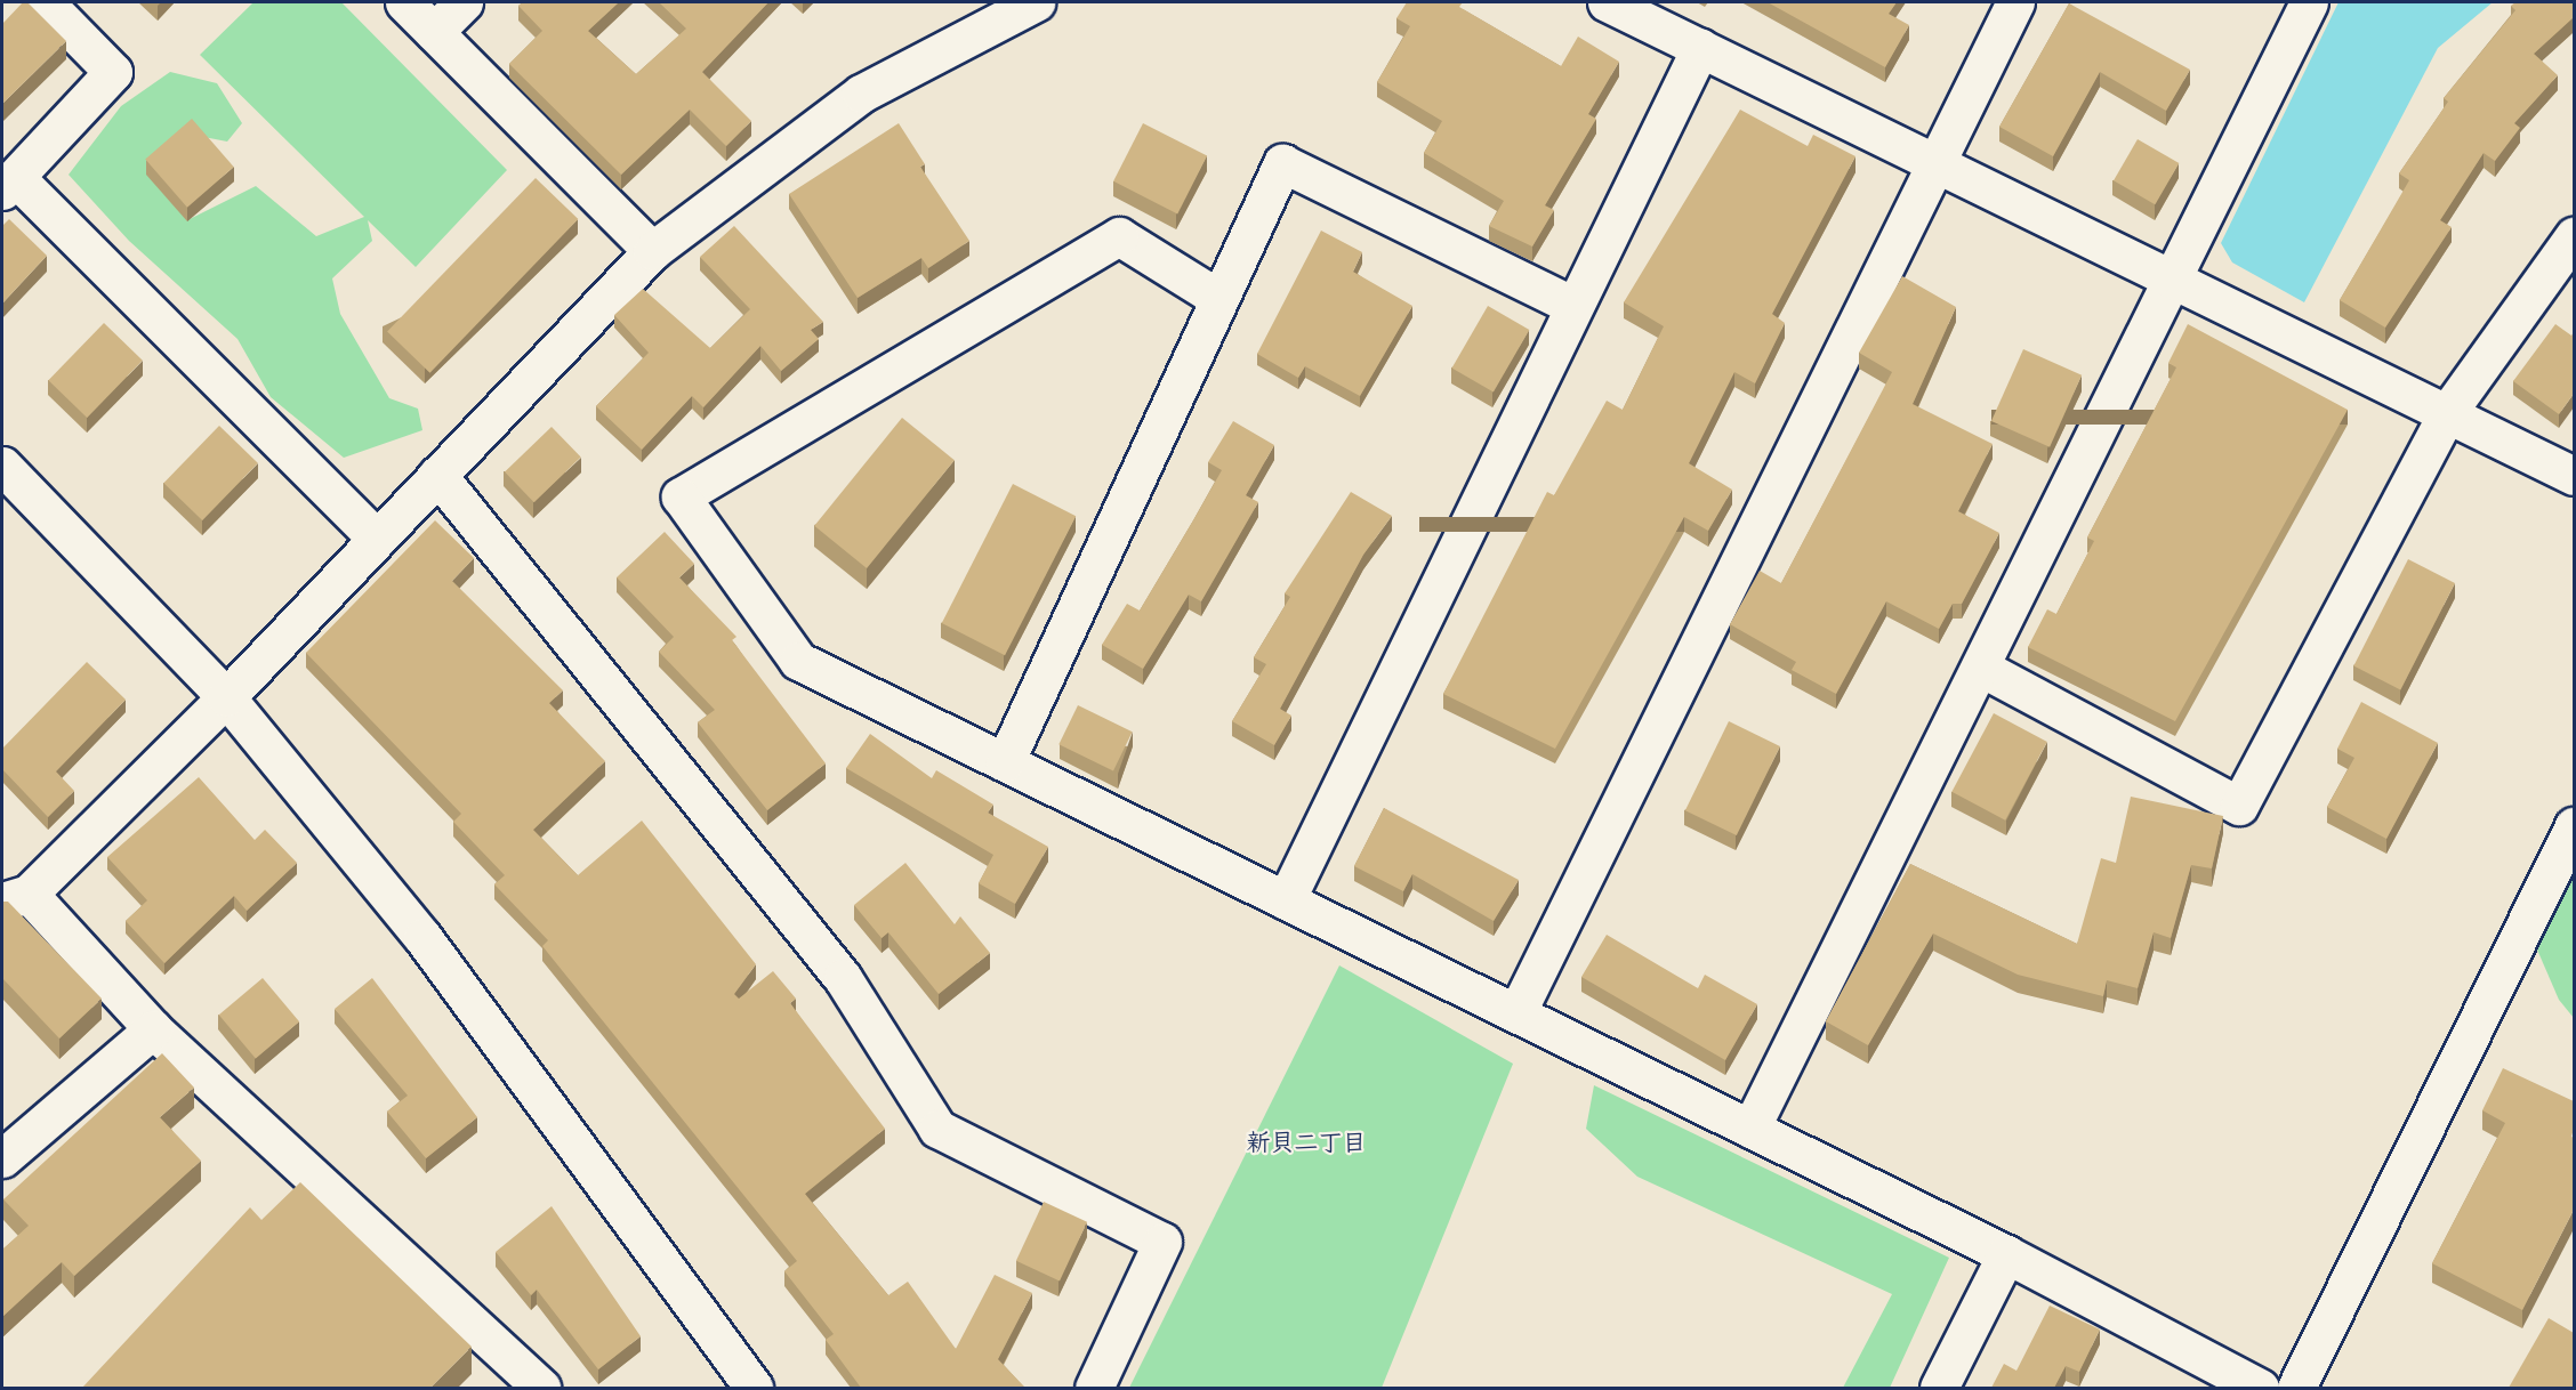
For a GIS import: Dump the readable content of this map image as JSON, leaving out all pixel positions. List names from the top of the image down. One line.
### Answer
{"districts":["新貝二丁目"]}
